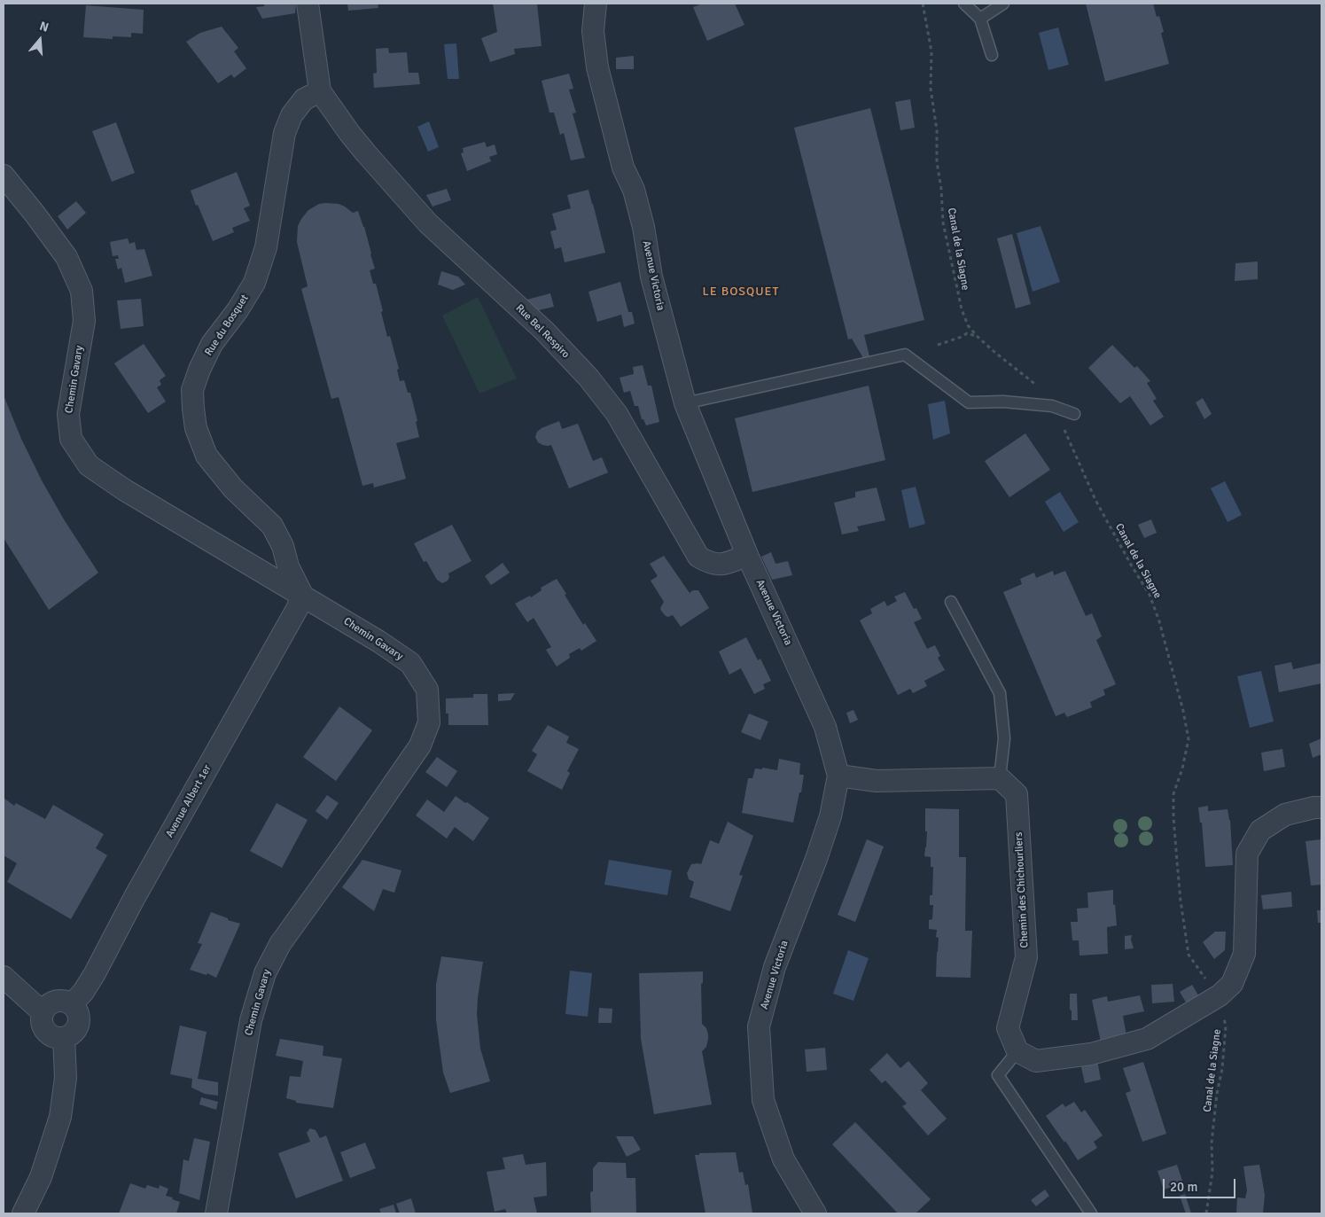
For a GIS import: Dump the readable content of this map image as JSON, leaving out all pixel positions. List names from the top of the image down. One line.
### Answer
{"streets":{"street":["Avenue Victoria","Rue du Bosquet","Rue Bel Respiro","Chemin Gavary","Avenue Albert 1er","Chemin des Chichourliers"],"path":["Canal de la Siagne"]},"crossings":[["Avenue Victoria","Rue Bel Respiro"],["Rue du Bosquet","Rue Bel Respiro"],["Rue du Bosquet","Chemin Gavary"],["Rue du Bosquet","Avenue Albert 1er"],["Chemin Gavary","Avenue Albert 1er"]],"districts":["LE BOSQUET"],"scale_bar":"20 m","north":"top"}
